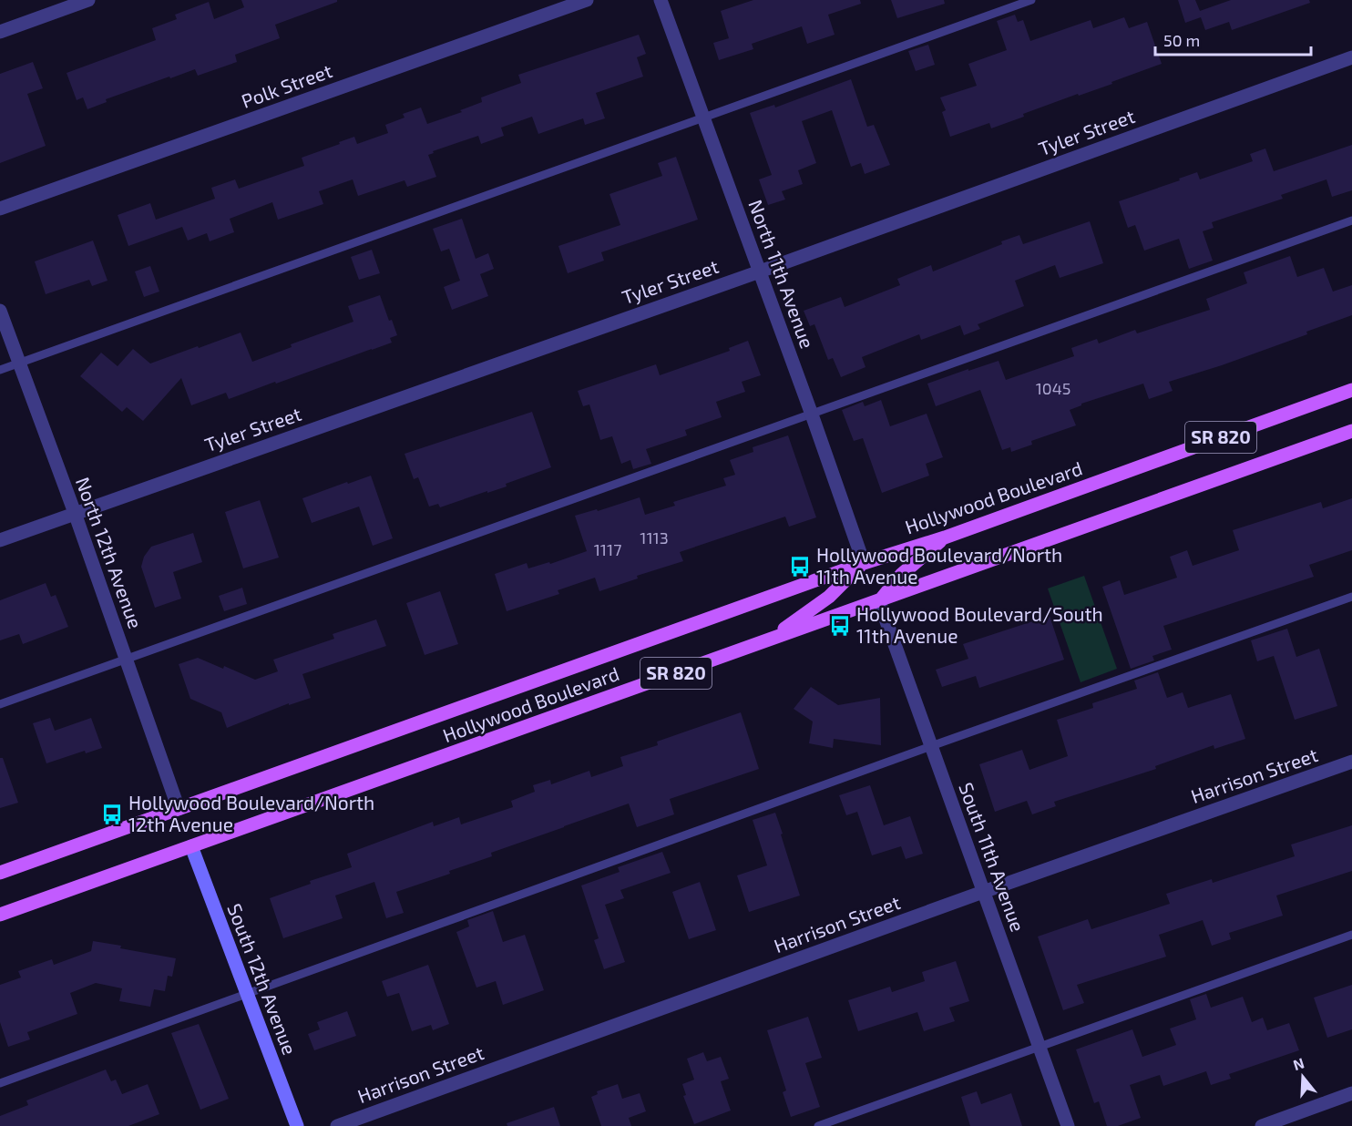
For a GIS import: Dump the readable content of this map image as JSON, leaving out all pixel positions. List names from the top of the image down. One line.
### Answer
{"streets":{"main road":["SR 820","Hollywood Boulevard"],"street":["Polk Street","Tyler Street","North 11th Avenue","North 12th Avenue","Harrison Street","South 11th Avenue","South 12th Avenue"]},"crossings":[["Tyler Street","North 11th Avenue"],["Tyler Street","North 12th Avenue"],["North 11th Avenue","Hollywood Boulevard"],["Hollywood Boulevard","North 12th Avenue"],["Hollywood Boulevard","South 11th Avenue"],["Hollywood Boulevard","South 12th Avenue"],["Harrison Street","South 11th Avenue"]],"places":{"bus stop":["Hollywood Boulevard/North 11th Avenue","Hollywood Boulevard/South 11th Avenue","Hollywood Boulevard/North 12th Avenue"]},"house_numbers":["1045","1113","1117"],"scale_bar":"50 m","north":"top"}
